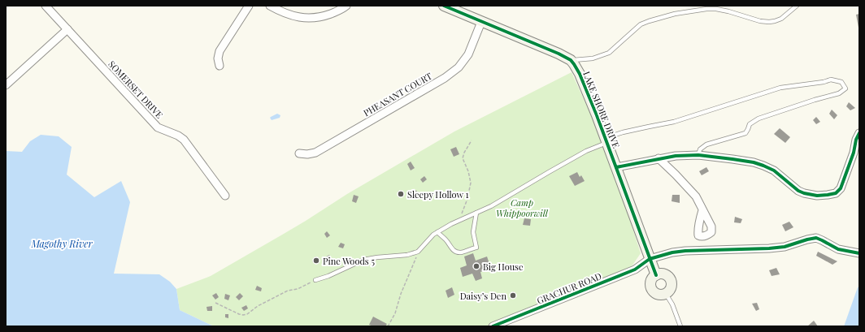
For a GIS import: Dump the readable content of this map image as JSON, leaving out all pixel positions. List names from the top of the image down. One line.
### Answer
{"streets":{"street":["SOMERSET DRIVE","PHEASANT COURT","LAKE SHORE DRIVE","GRACHUR ROAD"]},"crossings":[["PHEASANT COURT","LAKE SHORE DRIVE"],["LAKE SHORE DRIVE","GRACHUR ROAD"]],"water":["Magothy River"],"parks":["Camp Whippoorwill"],"places":["Sleepy Hollow 1","Pine Woods 5","Big House","Daisy’s Den"]}
